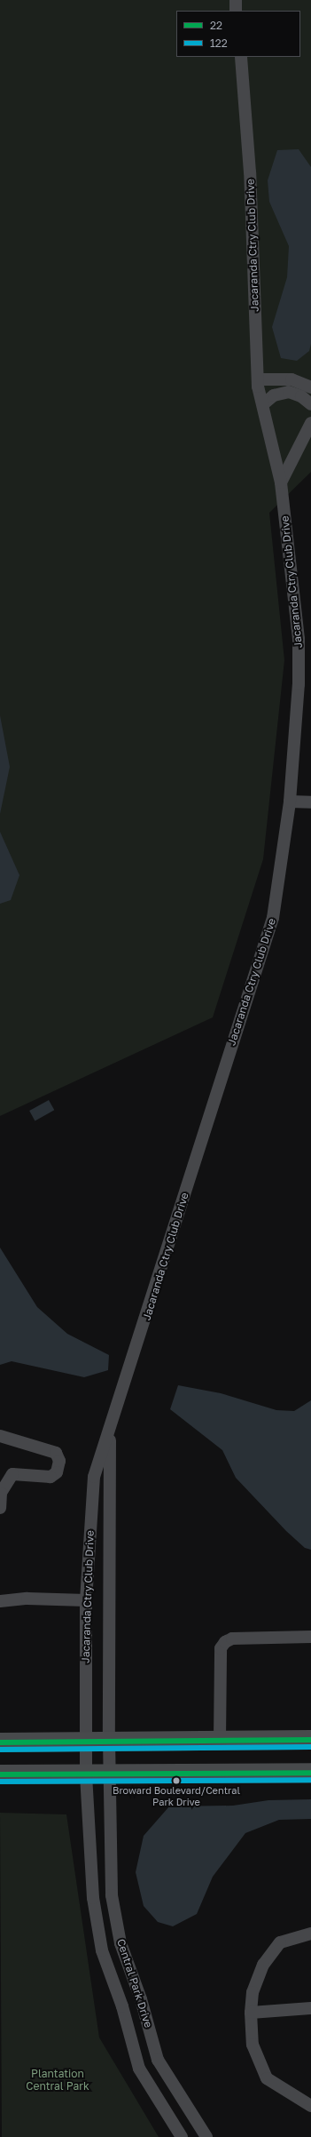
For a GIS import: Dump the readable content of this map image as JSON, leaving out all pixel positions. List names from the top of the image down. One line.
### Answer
{"streets":{"street":["Jacaranda Ctry Club Drive","Central Park Drive"]},"crossings":[["Jacaranda Ctry Club Drive","Central Park Drive"]],"parks":["Plantation Central Park"],"places":["Broward Boulevard/Central Park Drive"],"lines":["transit line 22","transit line 122"],"legend":["22","122"]}
